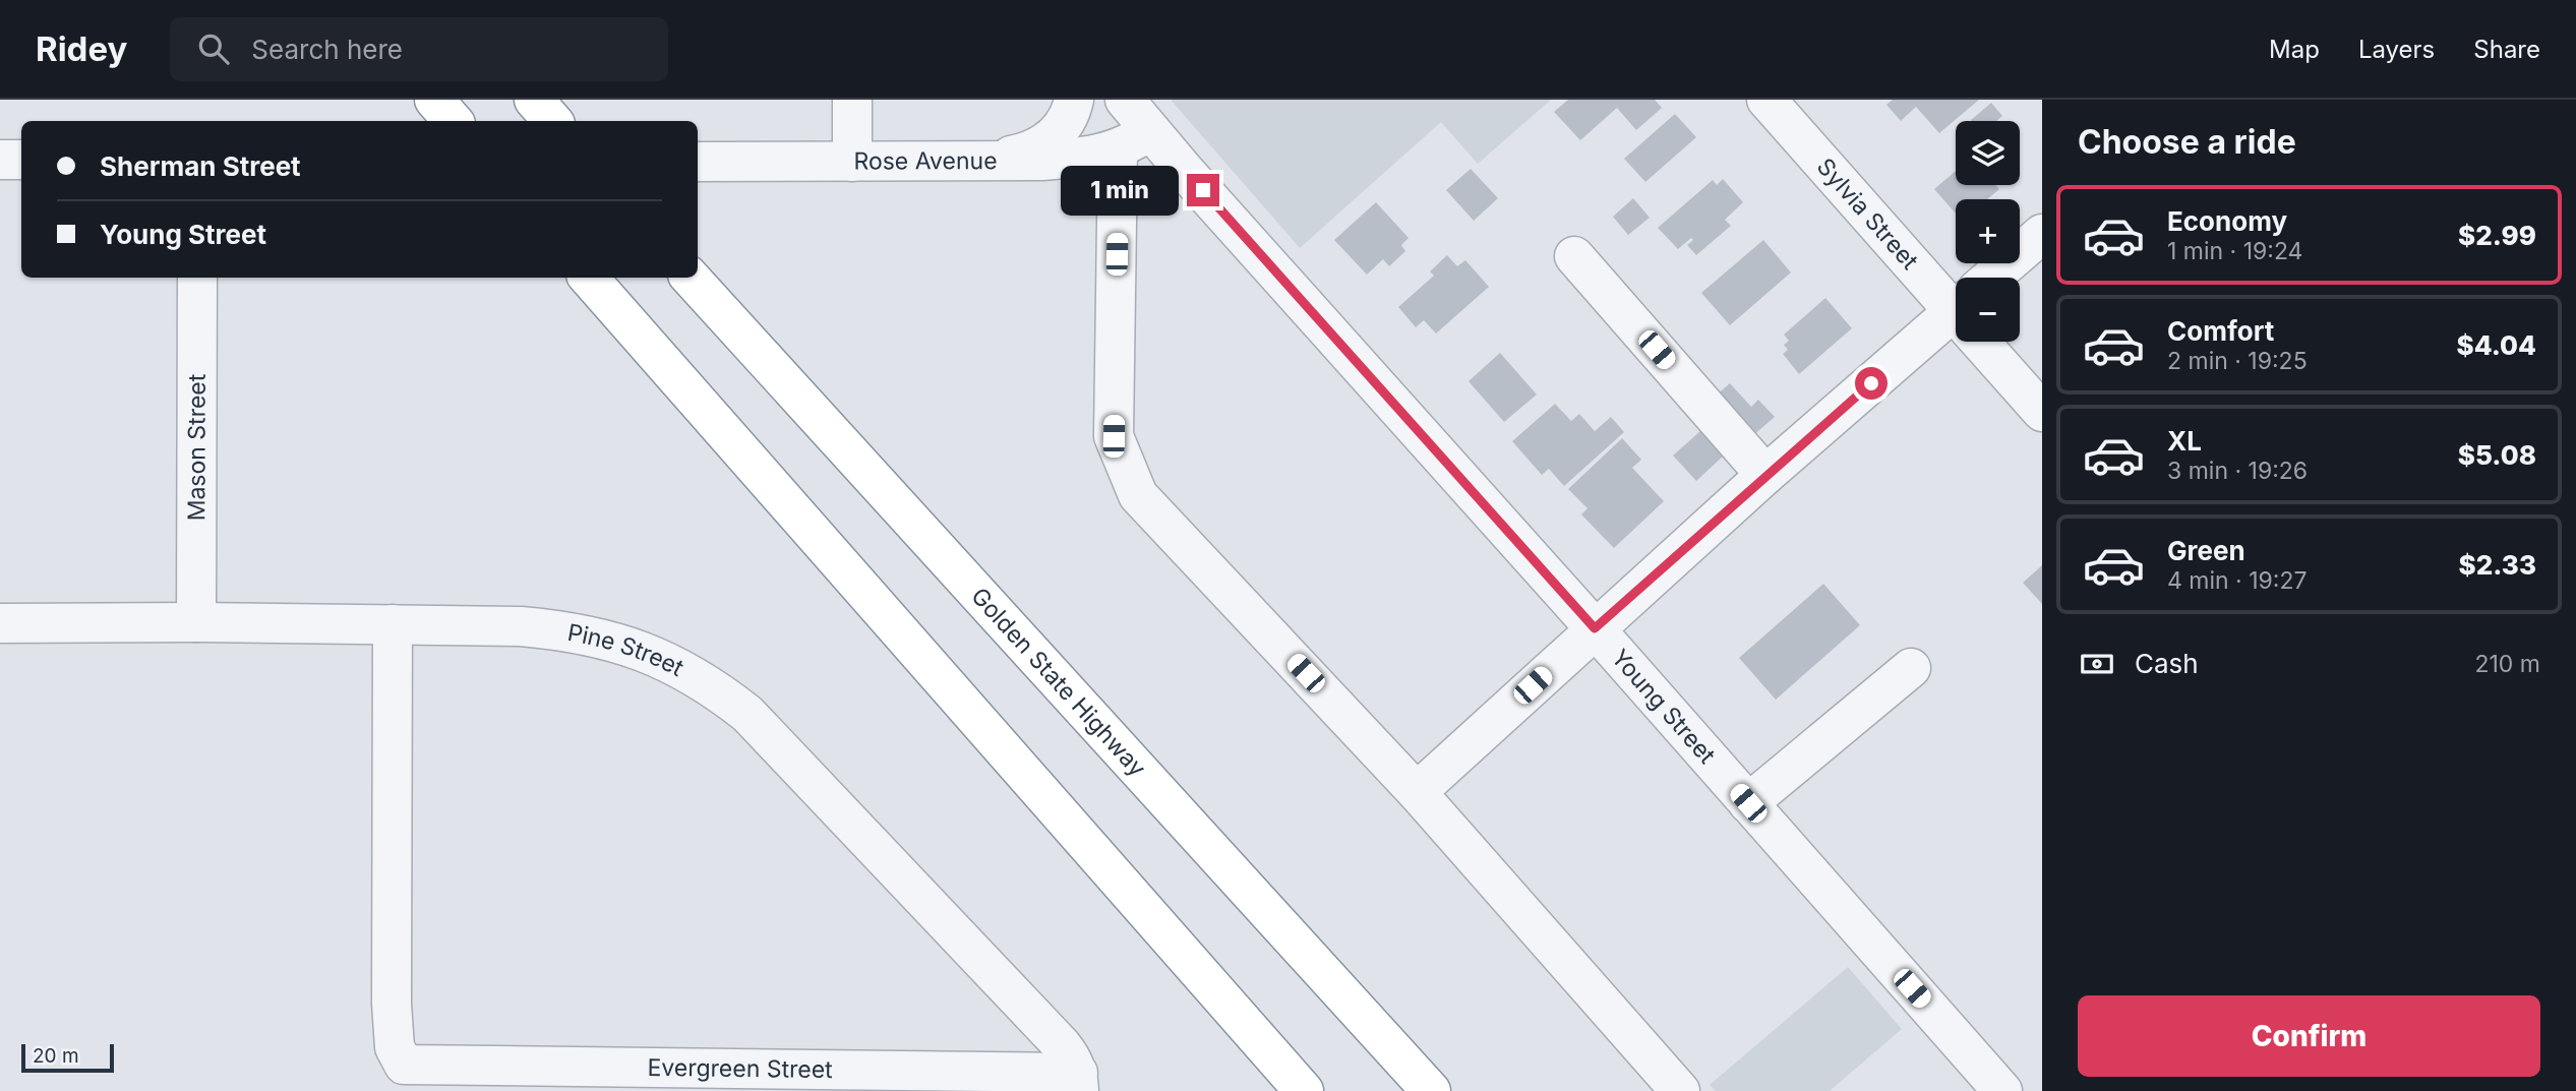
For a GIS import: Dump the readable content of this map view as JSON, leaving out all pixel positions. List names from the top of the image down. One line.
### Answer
{"streets":{"highway":["Golden State Highway"],"street":["Rose Avenue","Sylvia Street","Mason Street","Pine Street","Young Street","Evergreen Street"]},"crossings":[["Rose Avenue","Young Street"],["Mason Street","Pine Street"],["Pine Street","Evergreen Street"]],"scale_bar":"20 m","page":{"header":"Ridey","search":"Search here","nav":["Map","Layers","Share"],"heading":"Choose a ride","map_buttons":["+","−"],"banner":["Sherman Street","Young Street"],"bubble":"1 min","list":[{"name":"Economy","note":"1 min · 19:24","value":"$2.99"},{"name":"Comfort","note":"2 min · 19:25","value":"$4.04"},{"name":"XL","note":"3 min · 19:26","value":"$5.08"},{"name":"Green","note":"4 min · 19:27","value":"$2.33"}],"pay":["Cash","210 m"],"buttons":"Confirm","scale":"20 m"}}
